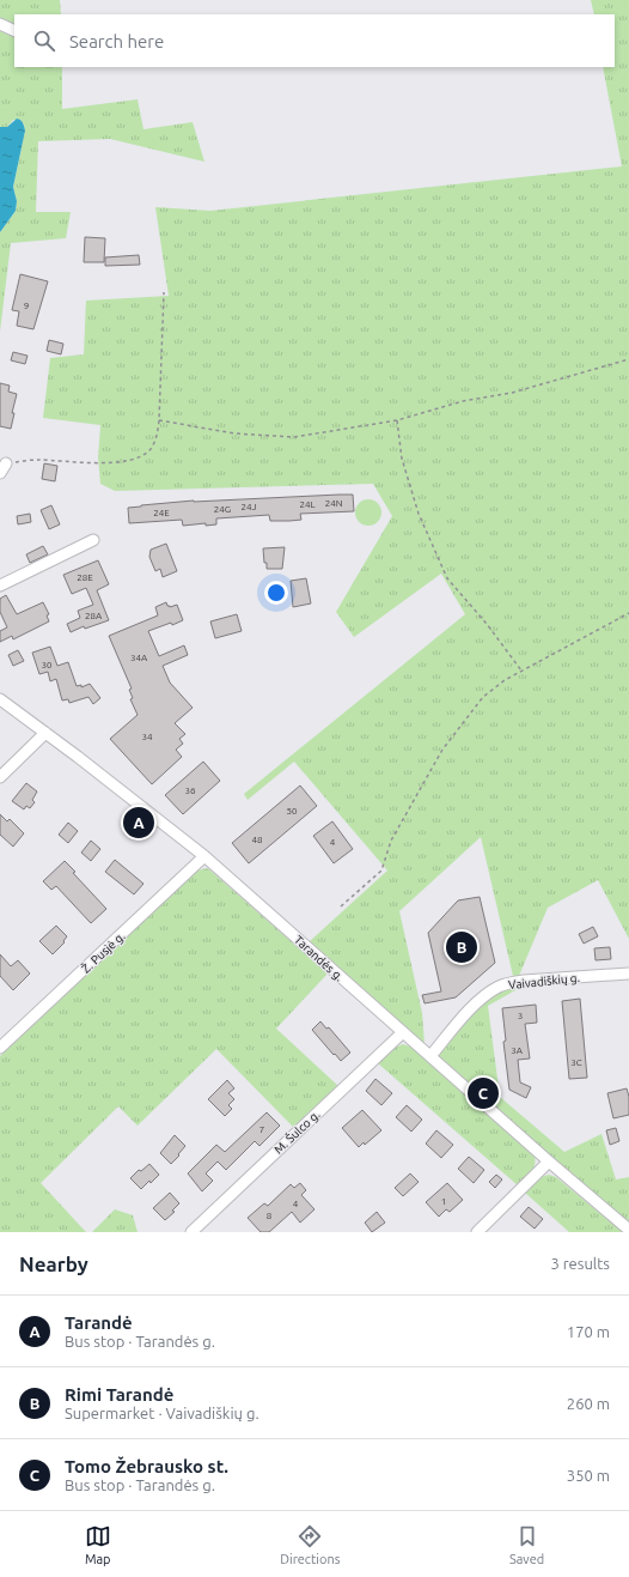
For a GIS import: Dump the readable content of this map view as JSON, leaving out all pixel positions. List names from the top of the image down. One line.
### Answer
{"streets":{"street":["Ž. Pusjė g.","Tarandės g.","Vaivadiškių g.","M. Šulco g."]},"crossings":[["Ž. Pusjė g.","Tarandės g."],["Tarandės g.","Vaivadiškių g."],["Tarandės g.","M. Šulco g."]],"house_numbers":["9","24N","24L","24J","24G","24E","28E","28A","34A","30","34","36","50","48","4","3","3A","3C","7","1","4","8"],"page":{"search":"Search here","pins":["A","B","C"],"heading":["Nearby","3 results"],"list":[{"mark":"A","name":"Tarandė","note":"Bus stop · Tarandės g.","value":"170 m"},{"mark":"B","name":"Rimi Tarandė","note":"Supermarket · Vaivadiškių g.","value":"260 m"},{"mark":"C","name":"Tomo Žebrausko st.","note":"Bus stop · Tarandės g.","value":"350 m"}],"nav":["Map","Directions","Saved"]}}
